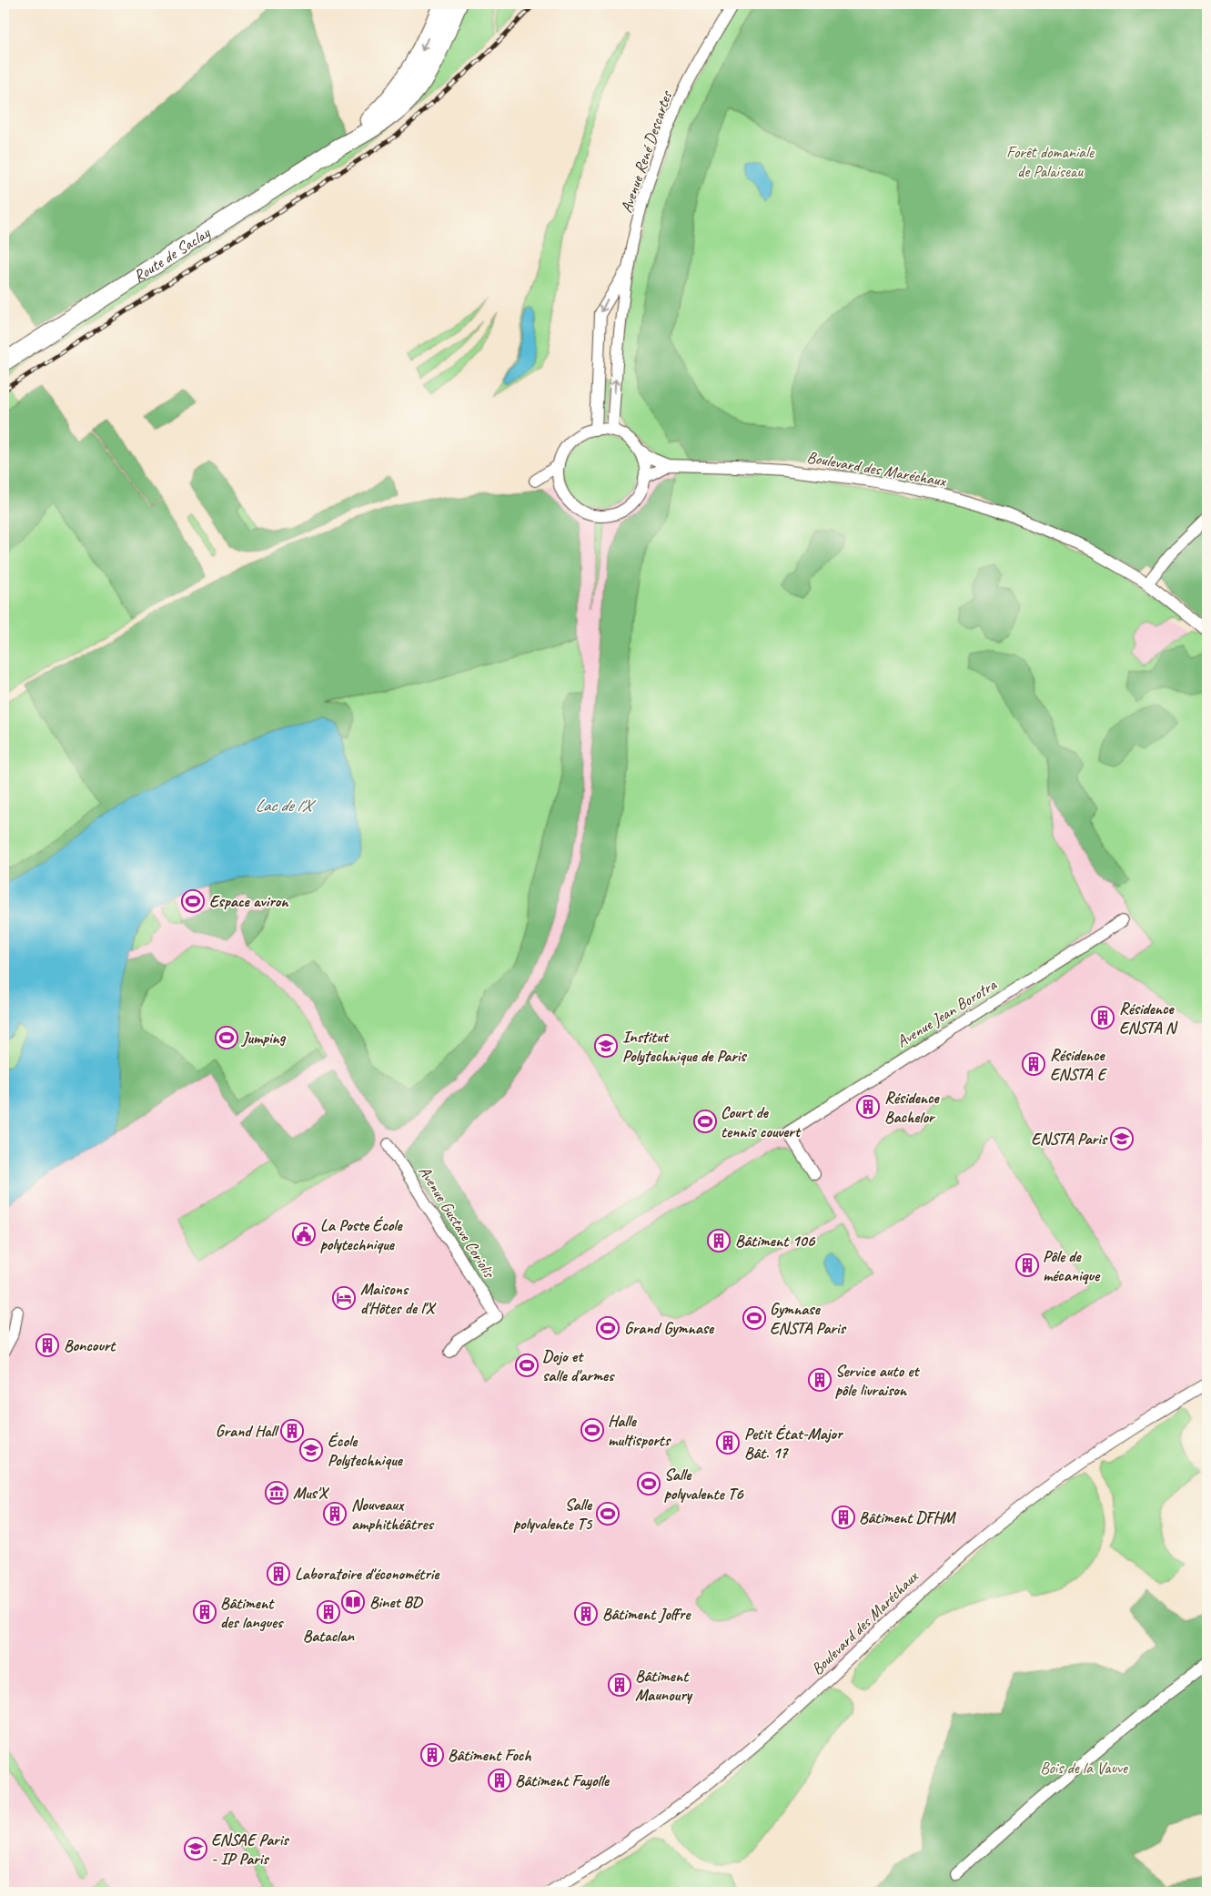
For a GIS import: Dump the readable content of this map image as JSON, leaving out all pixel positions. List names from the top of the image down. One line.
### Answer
{"streets":{"main road":["Route de Saclay"],"street":["Avenue René Descartes","Boulevard des Maréchaux","Avenue Jean Borotra","Avenue Gustave Coriolis"]},"crossings":[["Avenue René Descartes","Boulevard des Maréchaux"]],"water":["Lac de l'X"],"parks":["Forêt domaniale de Palaiseau","Bois de la Vauve"],"places":{"sports":["Espace aviron","Jumping","Court de tennis couvert","Gymnase ENSTA Paris","Grand Gymnase","Dojo et salle d'armes","Halle multisports","Salle polyvalente T6","Salle polyvalente T5"],"building":["Résidence ENSTA N","Résidence ENSTA E","Résidence Bachelor","Bâtiment 106","Pôle de mécanique","Boncourt","Service auto et pôle livraison","Grand Hall","Petit État-Major Bât. 17","Nouveaux amphithéâtres","Bâtiment DFHM","Laboratoire d'économétrie","Bâtiment des langues","Bataclan","Bâtiment Joffre","Bâtiment Maunoury","Bâtiment Foch","Bâtiment Fayolle"],"school or university":["Institut Polytechnique de Paris","ENSTA Paris","École Polytechnique","ENSAE Paris - IP Paris"],"public building":["La Poste École polytechnique"],"hotel":["Maisons d'Hôtes de l'X"],"museum":["Mus'X"],"library":["Binet BD"]}}
